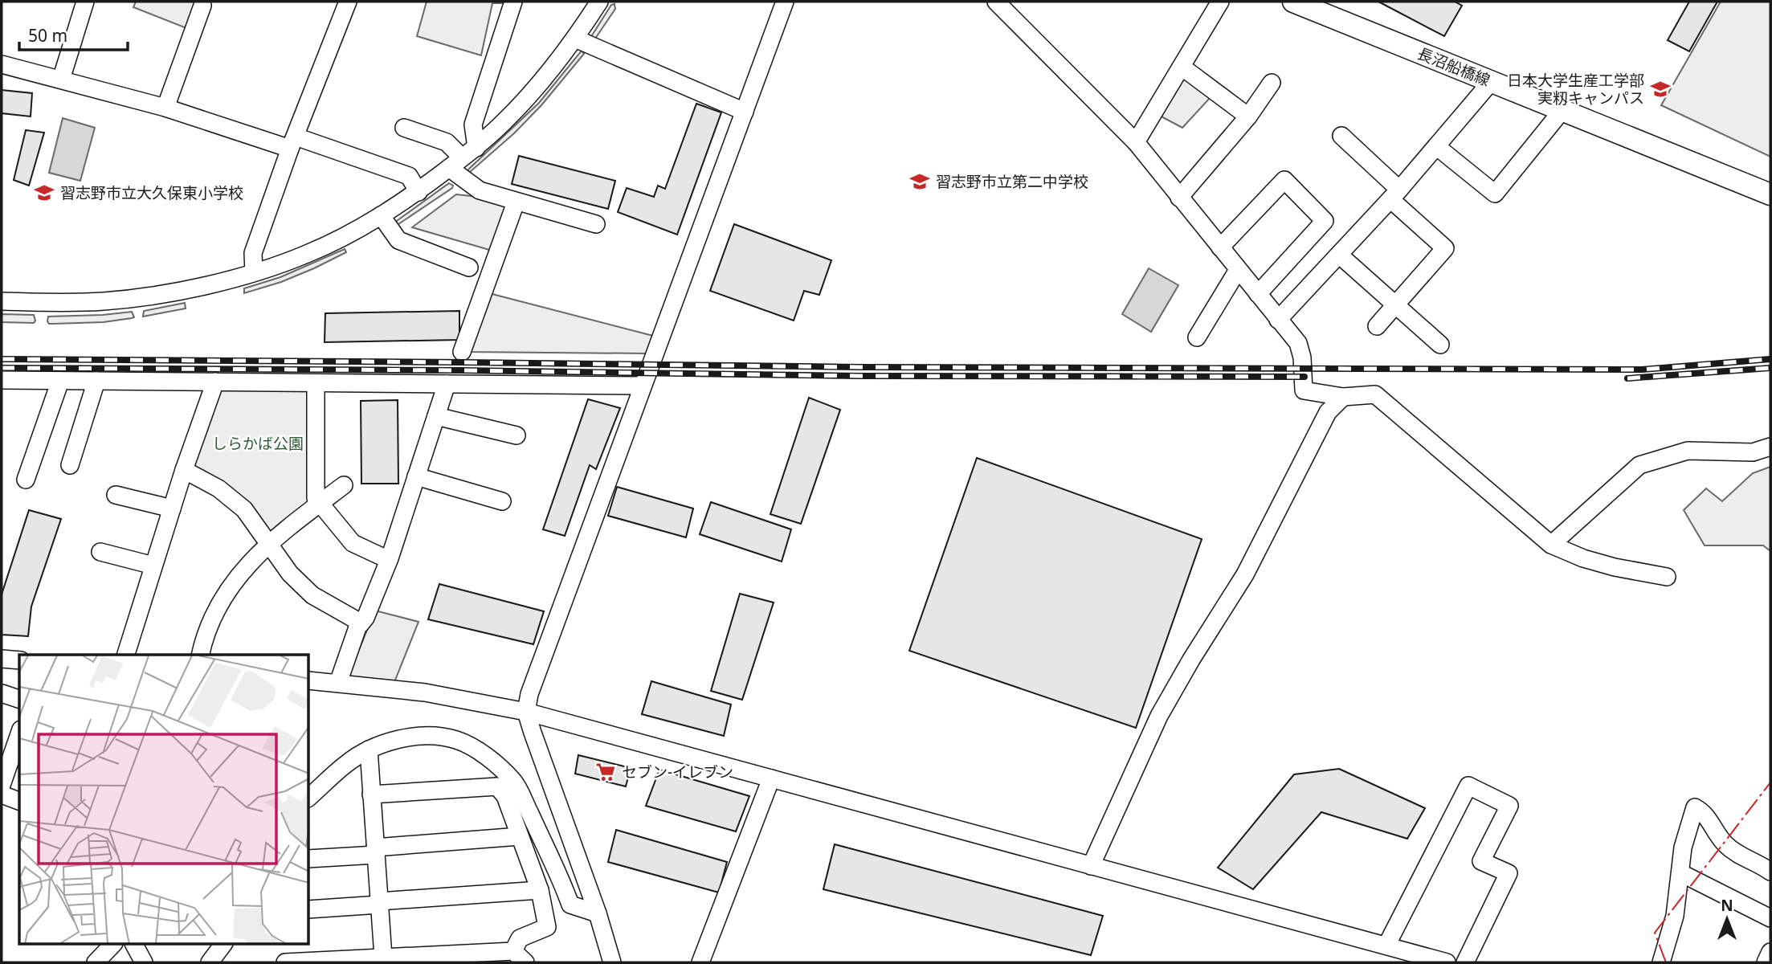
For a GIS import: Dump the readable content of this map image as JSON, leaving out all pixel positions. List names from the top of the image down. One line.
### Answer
{"streets":{"main road":["長沼船橋線"]},"parks":["しらかば公園"],"places":{"school or university":["日本大学生産工学部 実籾キャンパス","習志野市立第二中学校","習志野市立大久保東小学校"],"supermarket":["セブン-イレブン"]},"scale_bar":"50 m","north":"top"}
